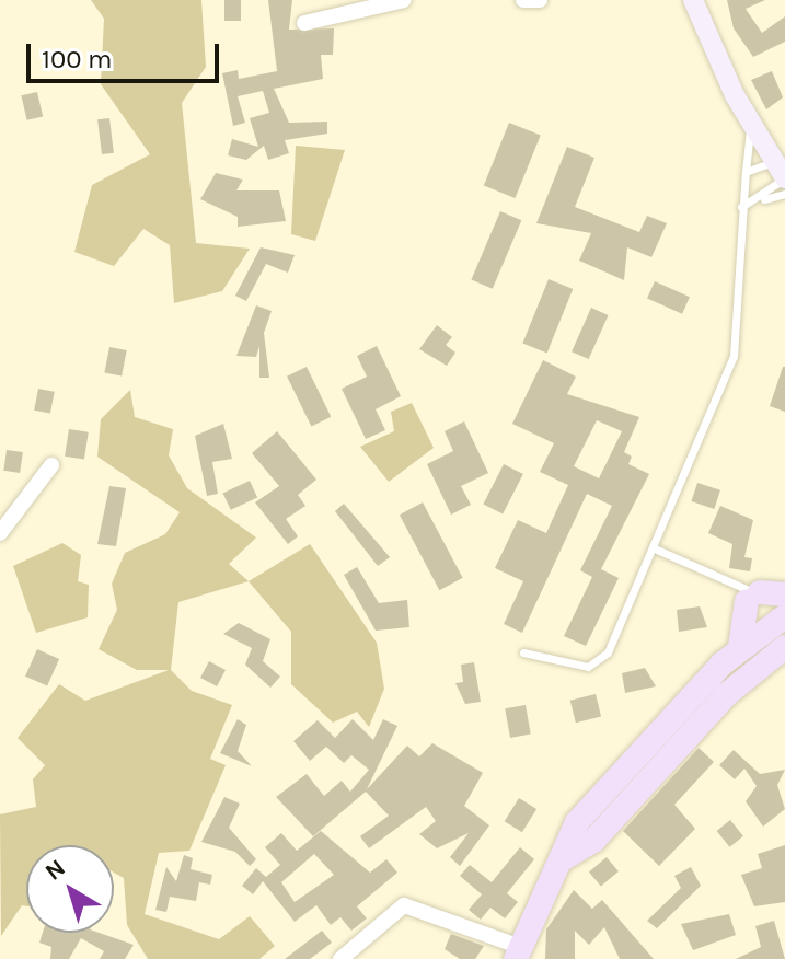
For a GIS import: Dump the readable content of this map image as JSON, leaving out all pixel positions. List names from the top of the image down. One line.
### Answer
{"scale_bar":"100 m","north":"top left"}
